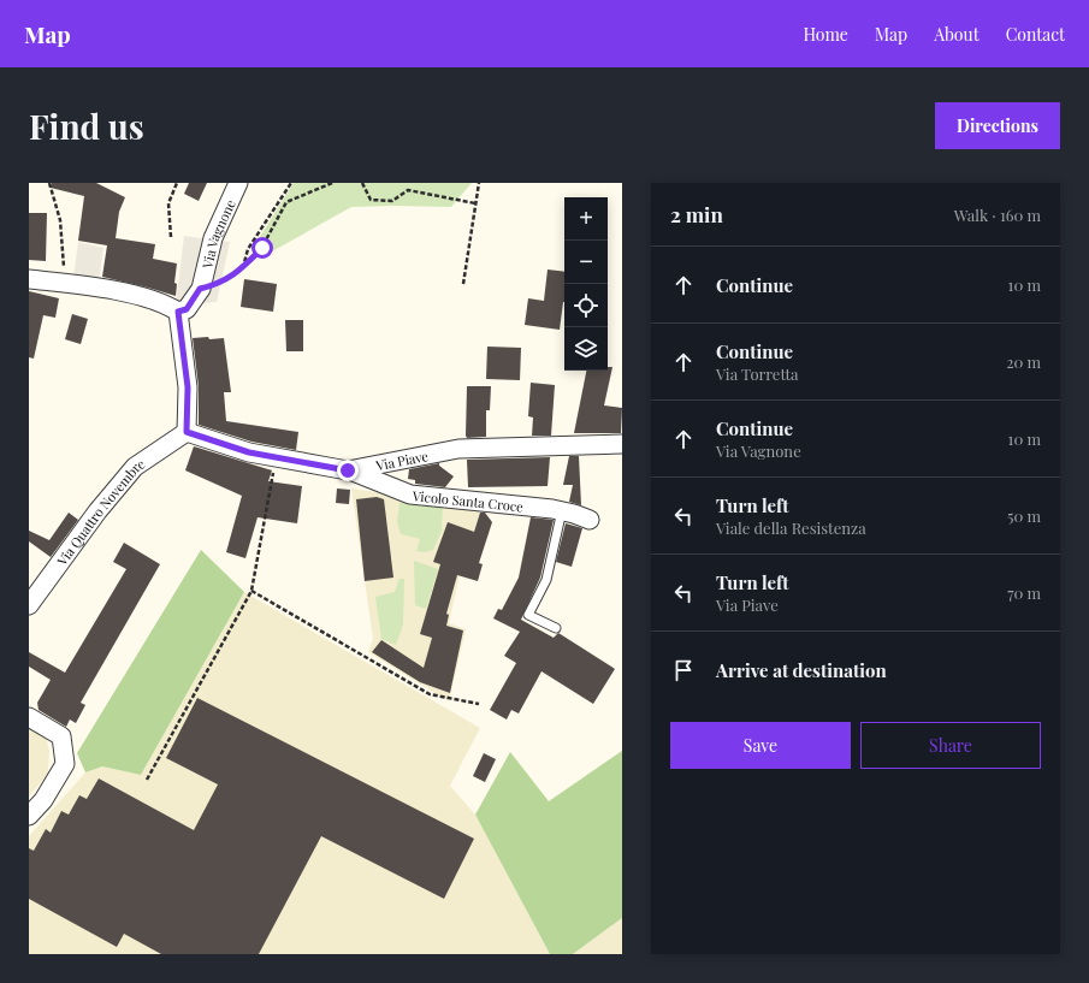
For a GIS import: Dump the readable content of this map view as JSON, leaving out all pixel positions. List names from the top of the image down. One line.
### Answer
{"streets":{"street":["Via Vagnone","Via Piave","Vicolo Santa Croce","Via Quattro Novembre"]},"crossings":[["Via Piave","Vicolo Santa Croce"],["Via Piave","Via Quattro Novembre"]],"page":{"header":"Map","nav":["Home","Map","About","Contact"],"buttons":["Directions",["Save","Share"]],"title":"Find us","heading":["2 min","Walk · 160 m"],"map_buttons":["+","−"],"list":[["Continue","10 m"],["Continue","Via Torretta","20 m"],["Continue","Via Vagnone","10 m"],["Turn left","Viale della Resistenza","50 m"],["Turn left","Via Piave","70 m"],"Arrive at destination"]}}
